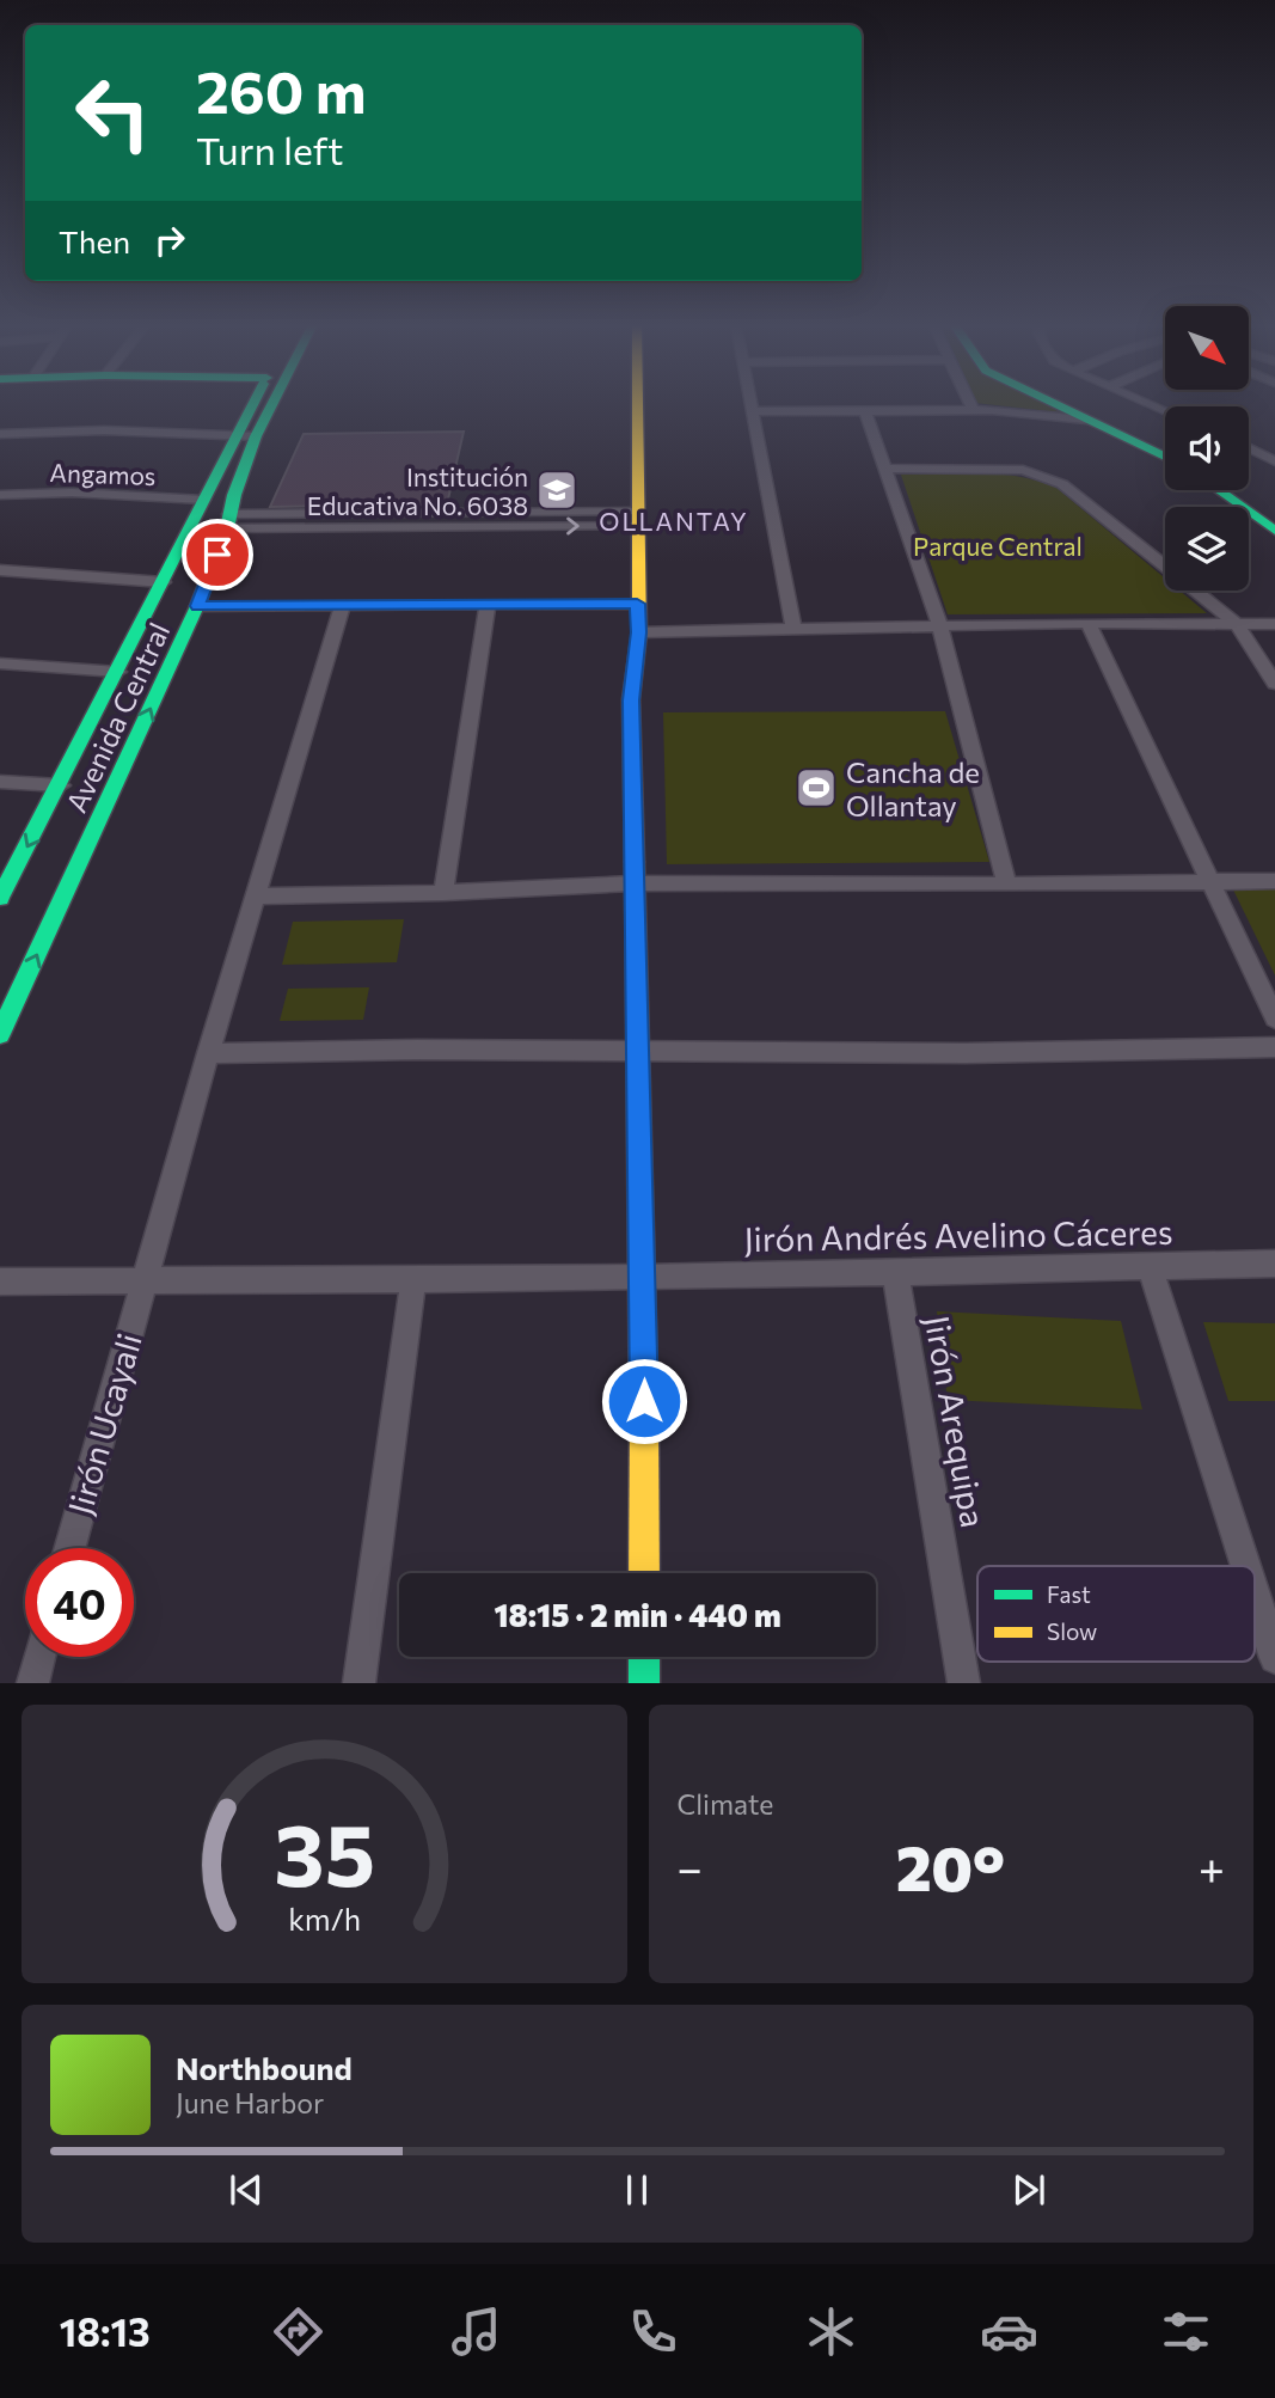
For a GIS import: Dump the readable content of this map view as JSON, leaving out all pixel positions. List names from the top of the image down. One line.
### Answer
{"streets":{"street":["Angamos","Avenida Central","Jirón Andrés Avelino Cáceres","Jirón Arequipa","Jirón Ucayali"]},"crossings":[["Angamos","Avenida Central"],["Jirón Andrés Avelino Cáceres","Jirón Arequipa"],["Jirón Andrés Avelino Cáceres","Jirón Ucayali"]],"districts":["OLLANTAY"],"parks":["Parque Central"],"places":{"school or university":["Institución Educativa No. 6038"],"sports":["Cancha de Ollantay"]},"legend":["Fast","Slow"],"north":"bottom right","page":{"turn":["260 m","Turn left"],"then":"Then","limit":"40","trip":"18:15 · 2 min · 440 m","tile":"Climate","heat":["−","20°","+"],"song":["Northbound","June Harbor"],"tabs":"18:13","gauge":["35","km/h"]}}
